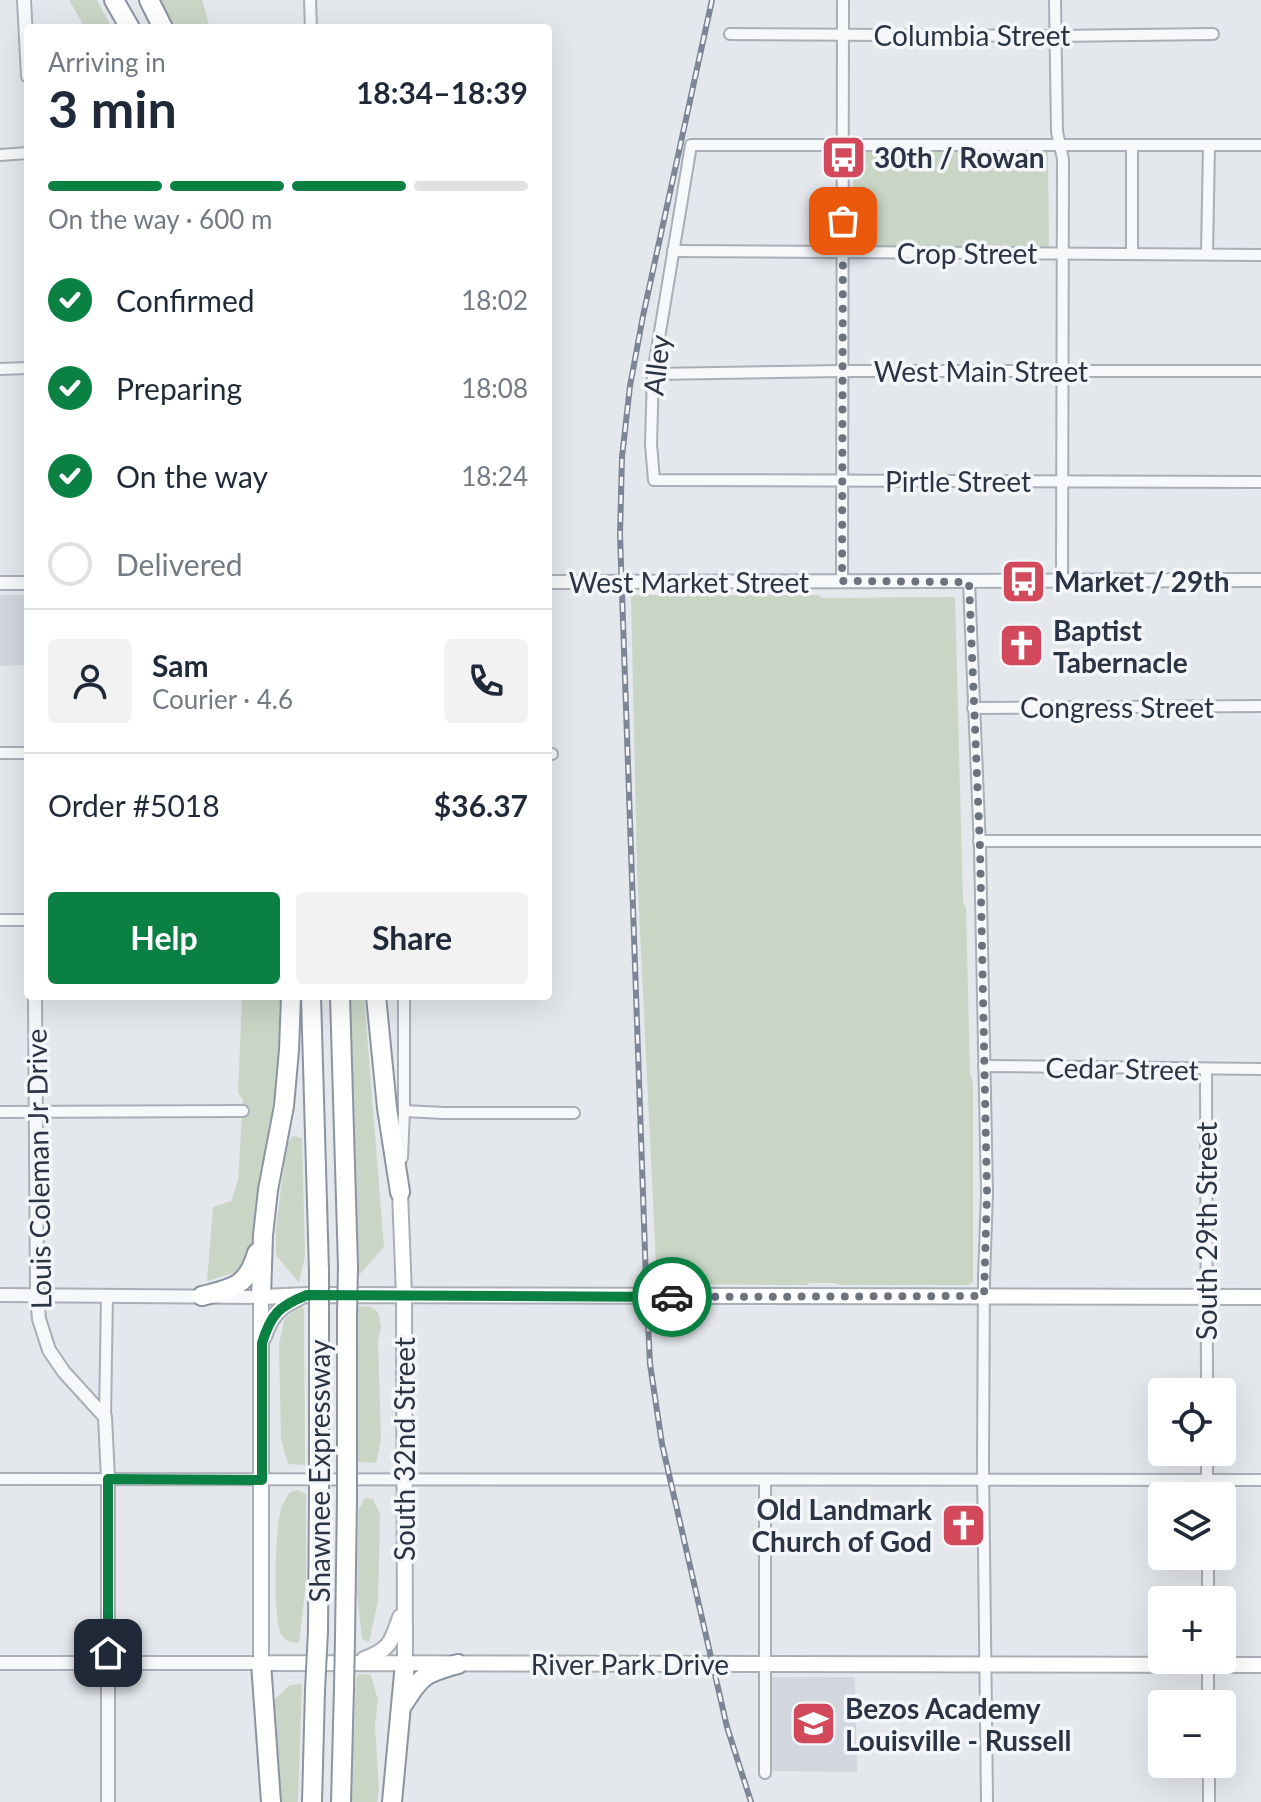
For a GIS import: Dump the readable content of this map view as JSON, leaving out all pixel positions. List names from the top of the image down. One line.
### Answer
{"streets":{"highway":["Shawnee Expressway"],"main road":["South 32nd Street","River Park Drive"],"street":["Columbia Street","Crop Street","Alley","West Main Street","Pirtle Street","West Market Street","Congress Street","Cedar Street","Louis Coleman Jr Drive","South 29th Street"]},"crossings":[["Crop Street","Alley"],["Alley","West Main Street"],["Alley","Pirtle Street"],["Cedar Street","South 29th Street"],["South 32nd Street","River Park Drive"]],"places":{"bus stop":["30th / Rowan","Market / 29th"],"church":["Baptist Tabernacle","Old Landmark Church of God"],"school or university":["Bezos Academy Louisville - Russell"]},"page":{"heading":["3 min","Arriving in","18:34–18:39"],"panel":["Sam","Courier · 4.6","Order #5018","$36.37"],"bar":"On the way · 600 m","list":[["Confirmed","18:02"],["Preparing","18:08"],["On the way","18:24"],"Delivered"],"buttons":["Help","Share"],"map_buttons":["+","−"]}}
